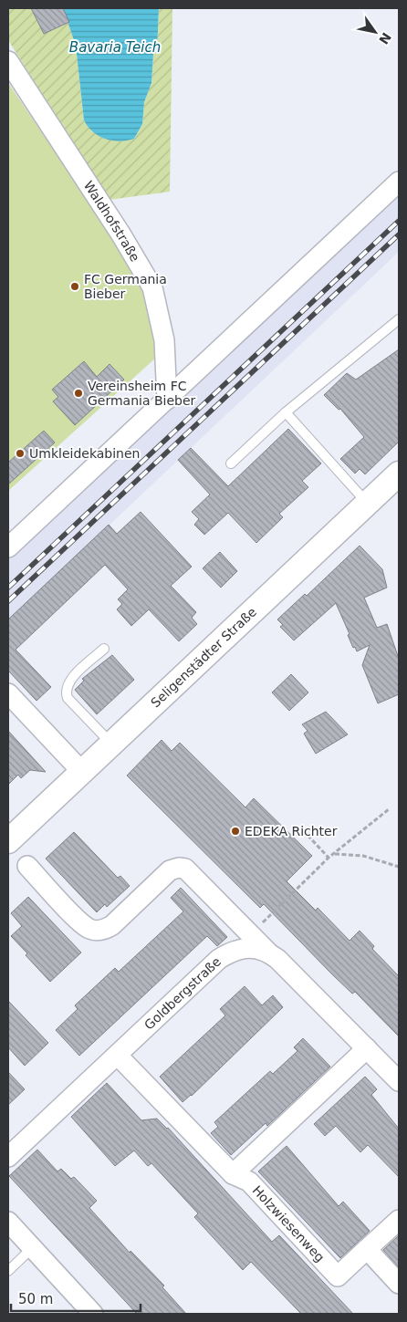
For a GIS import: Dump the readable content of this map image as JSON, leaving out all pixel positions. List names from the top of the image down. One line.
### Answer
{"streets":{"street":["Waldhofstraße","Seligenstädter Straße","Goldbergstraße","Holzwiesenweg"]},"crossings":[["Goldbergstraße","Holzwiesenweg"]],"water":["Bavaria Teich"],"places":["FC Germania Bieber","Vereinsheim FC Germania Bieber","Umkleidekabinen","EDEKA Richter"],"scale_bar":"50 m","north":"bottom right"}
